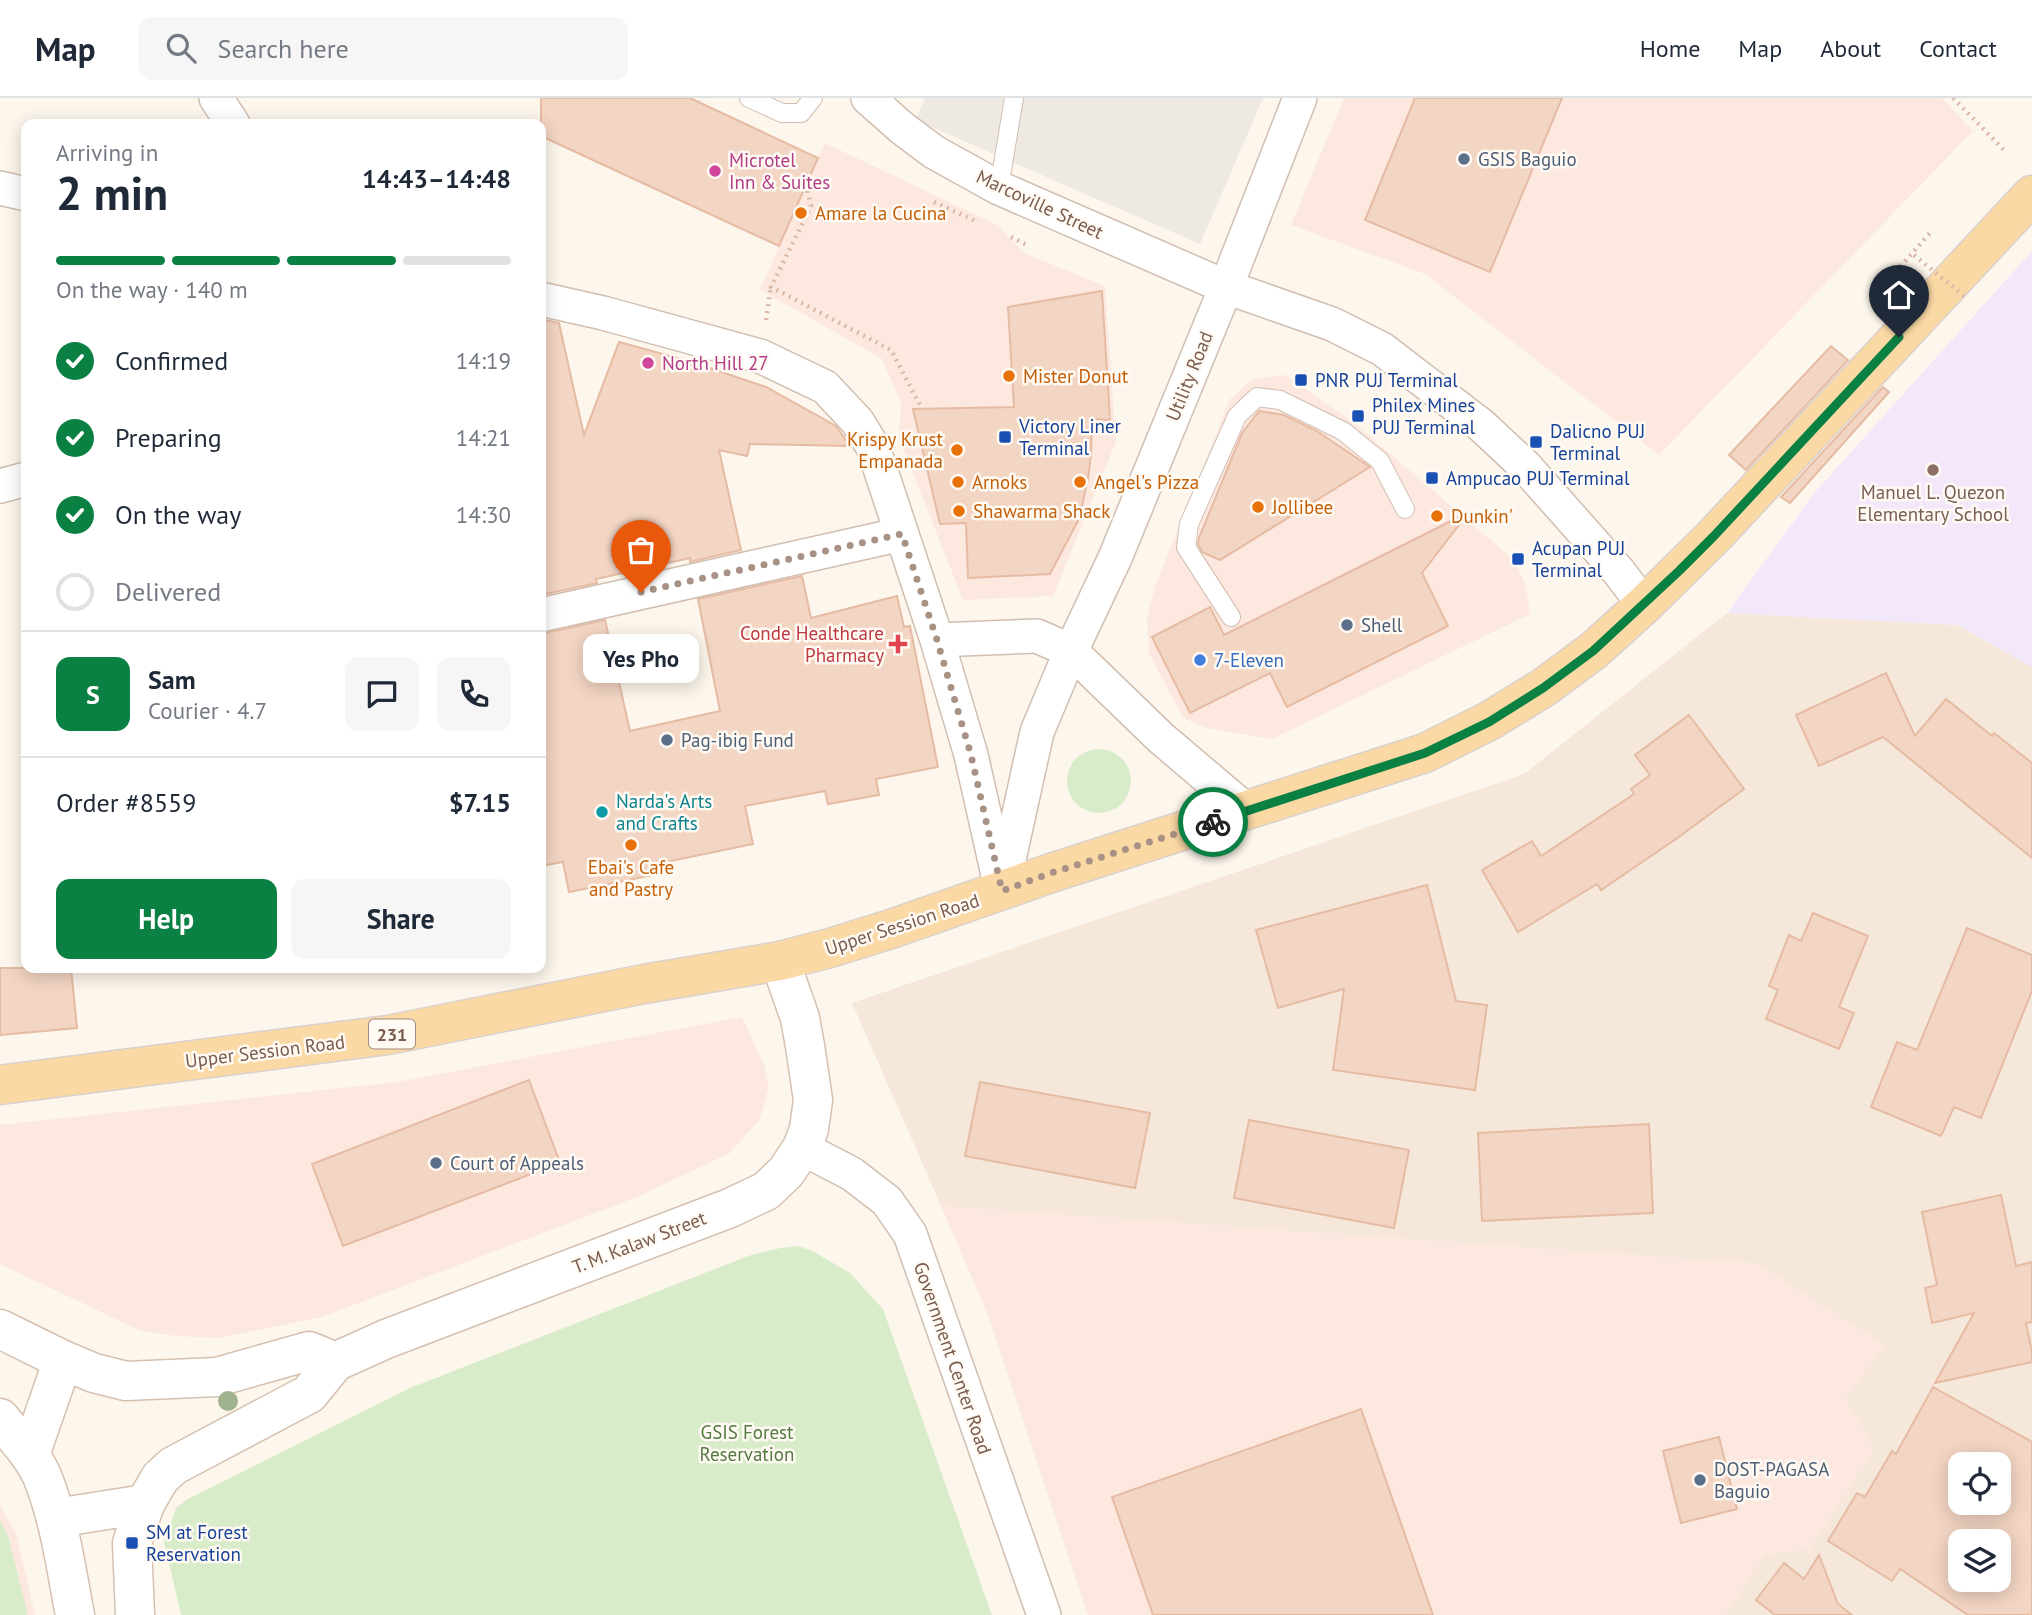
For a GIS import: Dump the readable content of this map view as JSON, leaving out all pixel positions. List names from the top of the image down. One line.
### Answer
{"streets":{"main road":["Upper Session Road","231","T. M. Kalaw Street"],"street":["Marcoville Street","Utility Road","Government Center Road"]},"crossings":[["Marcoville Street","Utility Road"],["Marcoville Street","Upper Session Road"],["Utility Road","Upper Session Road"],["Upper Session Road","T. M. Kalaw Street"],["T. M. Kalaw Street","Government Center Road"]],"parks":["GSIS Forest Reservation"],"places":{"other":["GSIS Baguio","Microtel Inn & Suites","Amare la Cucina","North Hill 27","Mister Donut","Krispy Krust Empanada","Manuel L. Quezon Elementary School","Arnoks","Angel's Pizza","Jollibee","Shawarma Shack","Dunkin'","Yes Pho","Shell","7-Eleven","Pag-ibig Fund","Narda's Arts and Crafts","Ebai's Cafe and Pastry","Court of Appeals","DOST-PAGASA Baguio"],"transit":["PNR PUJ Terminal","Philex Mines PUJ Terminal","Victory Liner Terminal","Dalicno PUJ Terminal","Ampucao PUJ Terminal","Acupan PUJ Terminal","SM at Forest Reservation"],"health":["Conde Healthcare Pharmacy"]},"page":{"header":"Map","search":"Search here","nav":["Home","Map","About","Contact"],"heading":["2 min","Arriving in","14:43–14:48"],"panel":["Sam","Courier · 4.7","Order #8559","$7.15"],"bar":"On the way · 140 m","list":[["Confirmed","14:19"],["Preparing","14:21"],["On the way","14:30"],"Delivered"],"bubble":"Yes Pho","round":"S","buttons":["Help","Share"]}}
